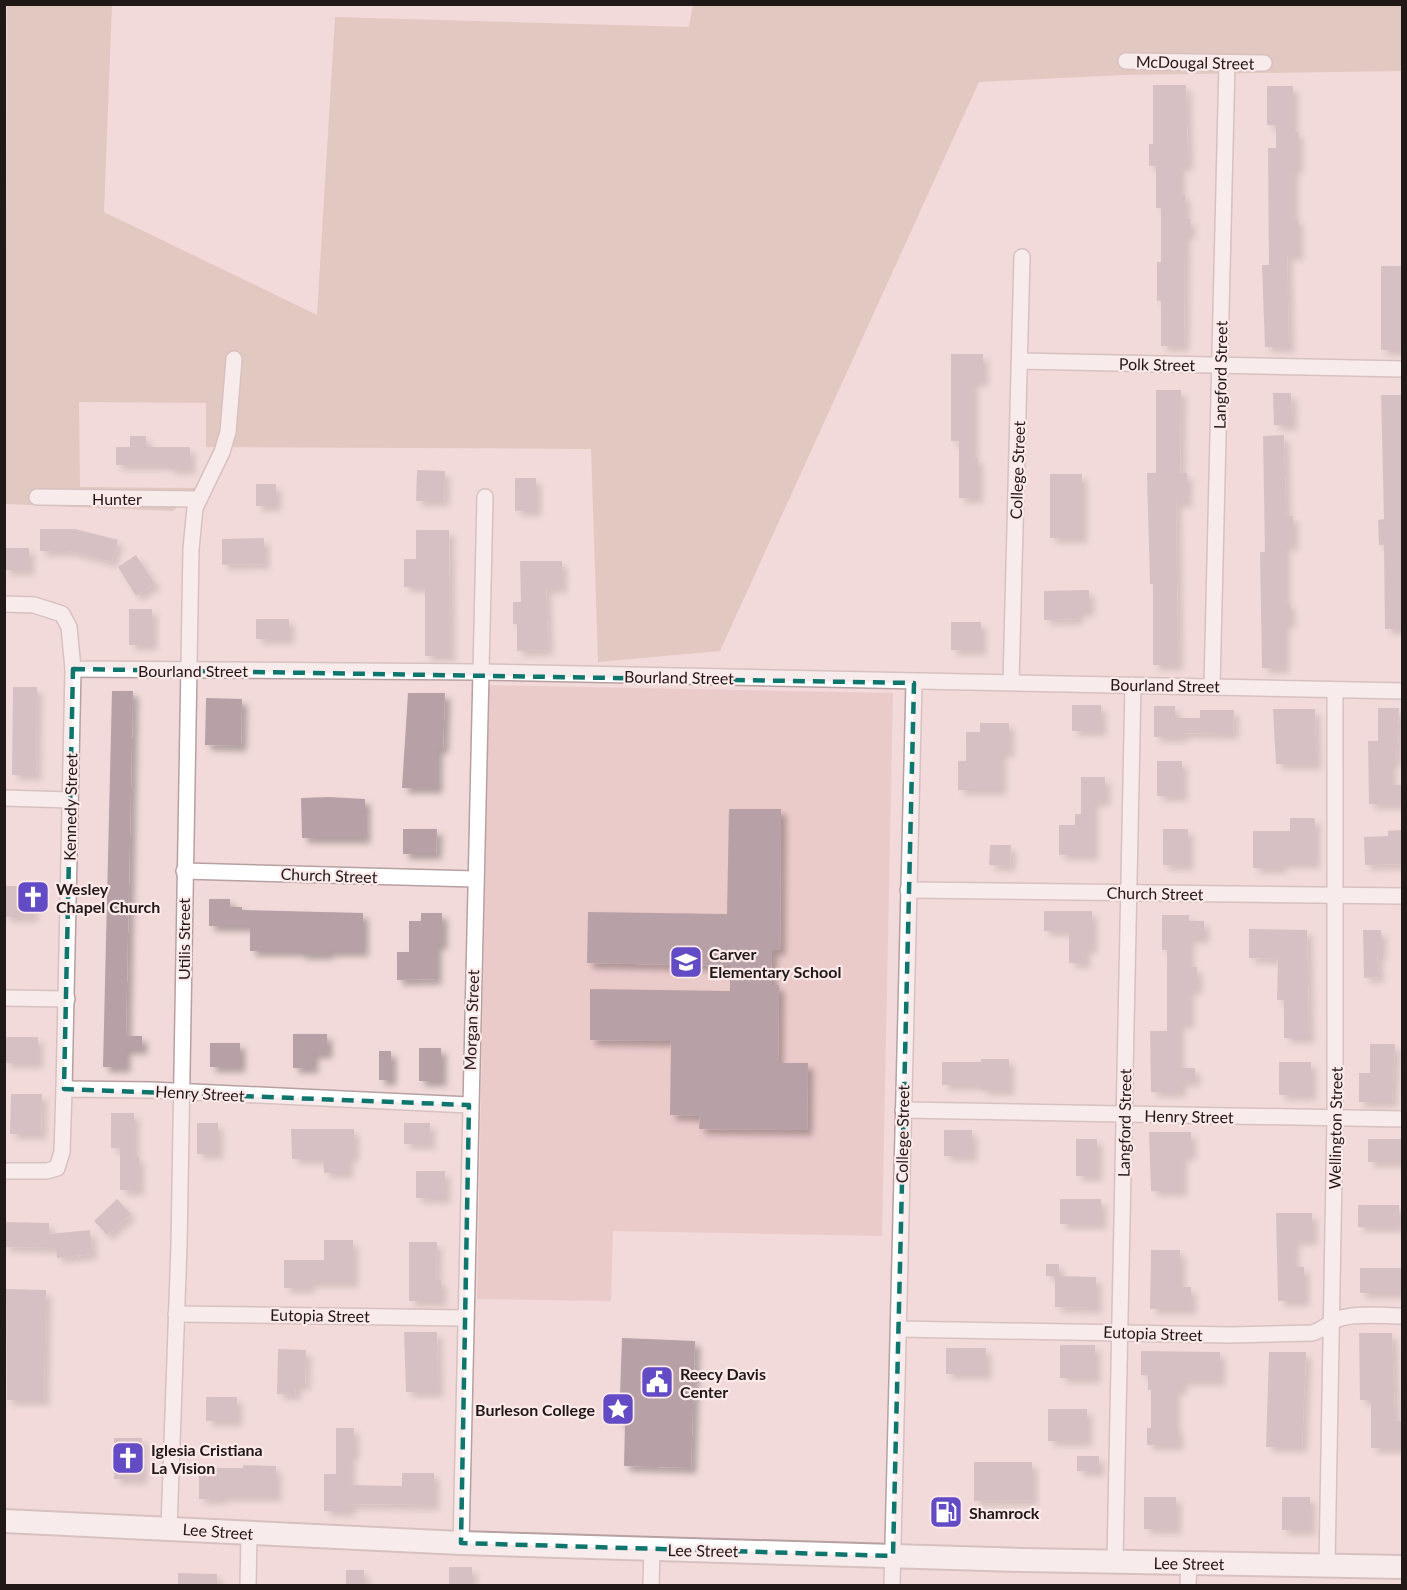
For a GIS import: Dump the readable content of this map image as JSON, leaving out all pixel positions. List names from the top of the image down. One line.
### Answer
{"streets":{"main road":["Lee Street"],"street":["McDougal Street","Polk Street","Langford Street","College Street","Hunter","Bourland Street","Kennedy Street","Church Street","Utilis Street","Morgan Street","Henry Street","Wellington Street","Eutopia Street"]},"crossings":[["McDougal Street","Langford Street"],["Polk Street","Langford Street"],["Polk Street","College Street"],["Langford Street","Bourland Street"],["Langford Street","Church Street"],["Langford Street","Henry Street"],["Langford Street","Eutopia Street"],["Langford Street","Lee Street"],["College Street","Bourland Street"],["College Street","Church Street"],["College Street","Henry Street"],["College Street","Eutopia Street"],["College Street","Lee Street"],["Hunter","Utilis Street"],["Bourland Street","Kennedy Street"],["Bourland Street","Utilis Street"],["Bourland Street","Morgan Street"],["Bourland Street","Wellington Street"],["Kennedy Street","Henry Street"],["Church Street","Utilis Street"],["Church Street","Morgan Street"],["Church Street","Wellington Street"],["Utilis Street","Henry Street"],["Utilis Street","Eutopia Street"],["Utilis Street","Lee Street"],["Morgan Street","Henry Street"],["Morgan Street","Eutopia Street"],["Morgan Street","Lee Street"],["Henry Street","Wellington Street"],["Wellington Street","Eutopia Street"],["Wellington Street","Lee Street"]],"places":{"church":["Wesley Chapel Church","Iglesia Cristiana La Vision"],"school or university":["Carver Elementary School"],"public building":["Reecy Davis Center"],"place":["Burleson College"],"fuel station":["Shamrock"]}}
